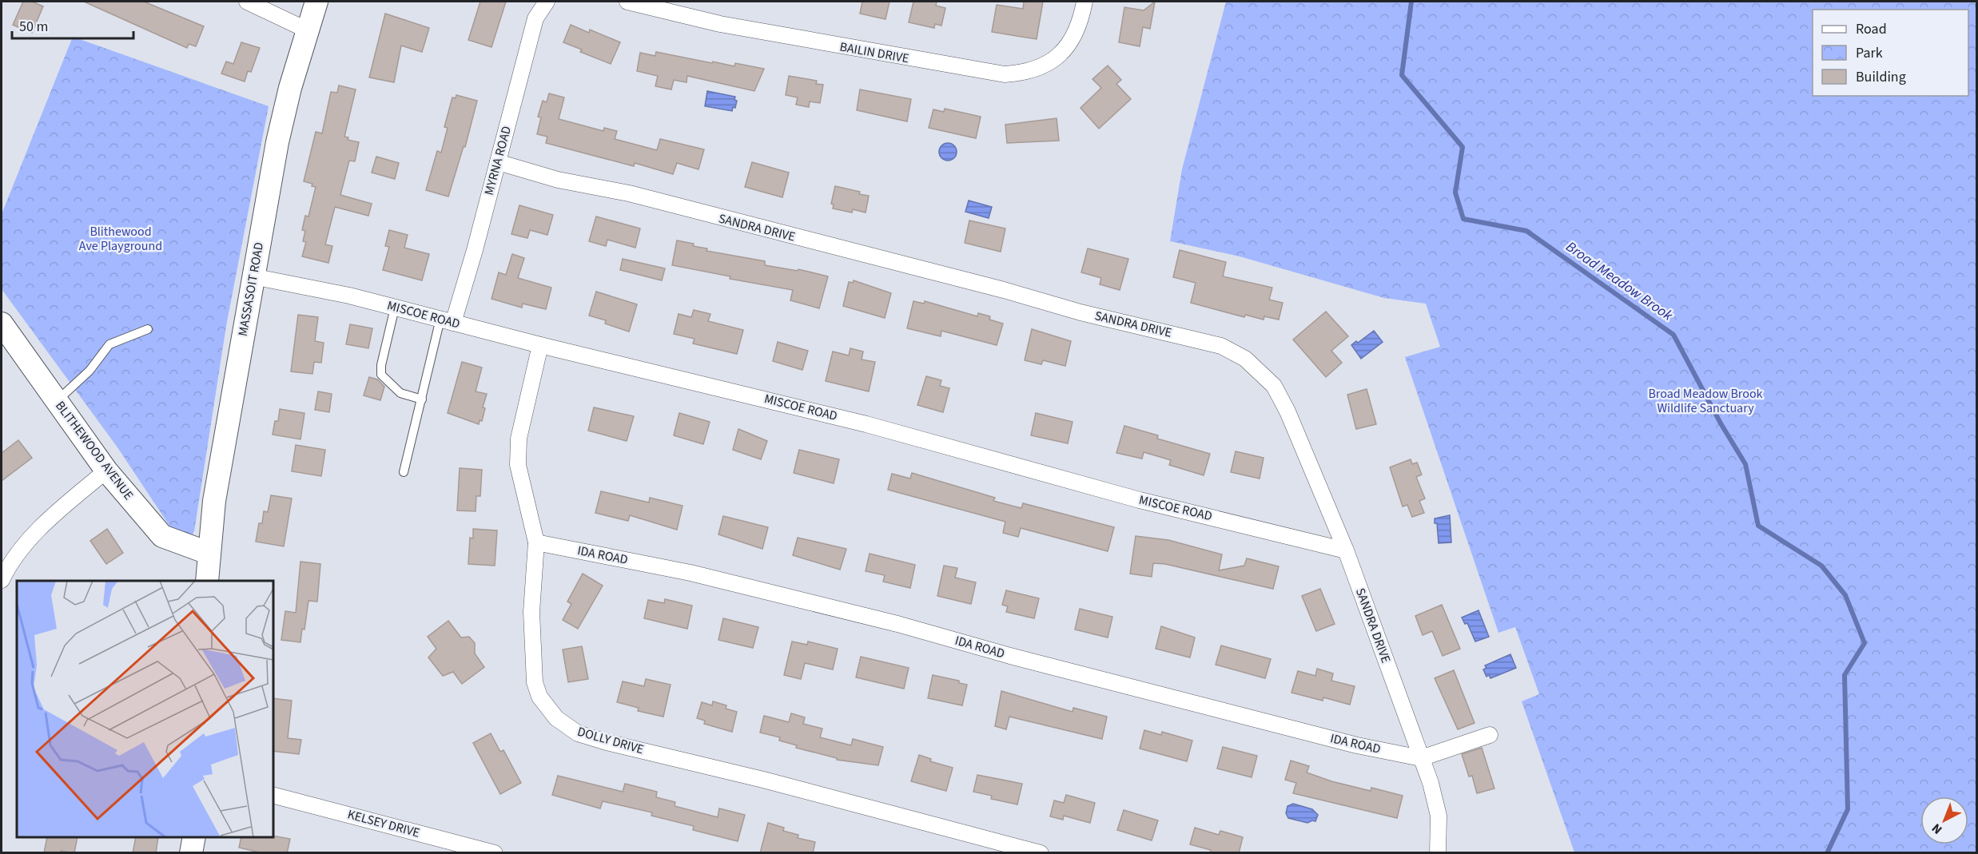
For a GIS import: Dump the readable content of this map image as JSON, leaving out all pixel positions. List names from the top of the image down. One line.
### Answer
{"streets":{"main road":["MASSASOIT ROAD","BLITHEWOOD AVENUE"],"street":["BAILIN DRIVE","MYRNA ROAD","SANDRA DRIVE","MISCOE ROAD","IDA ROAD","DOLLY DRIVE","KELSEY DRIVE"]},"crossings":[["MYRNA ROAD","SANDRA DRIVE"],["MYRNA ROAD","MISCOE ROAD"],["SANDRA DRIVE","MISCOE ROAD"],["SANDRA DRIVE","IDA ROAD"],["MASSASOIT ROAD","MISCOE ROAD"],["MASSASOIT ROAD","BLITHEWOOD AVENUE"],["MISCOE ROAD","DOLLY DRIVE"],["IDA ROAD","DOLLY DRIVE"]],"water":["Broad Meadow Brook"],"parks":["Blithewood Ave Playground","Broad Meadow Brook Wildlife Sanctuary"],"legend":["Road","Park","Building"],"scale_bar":"50 m","north":"bottom left"}
